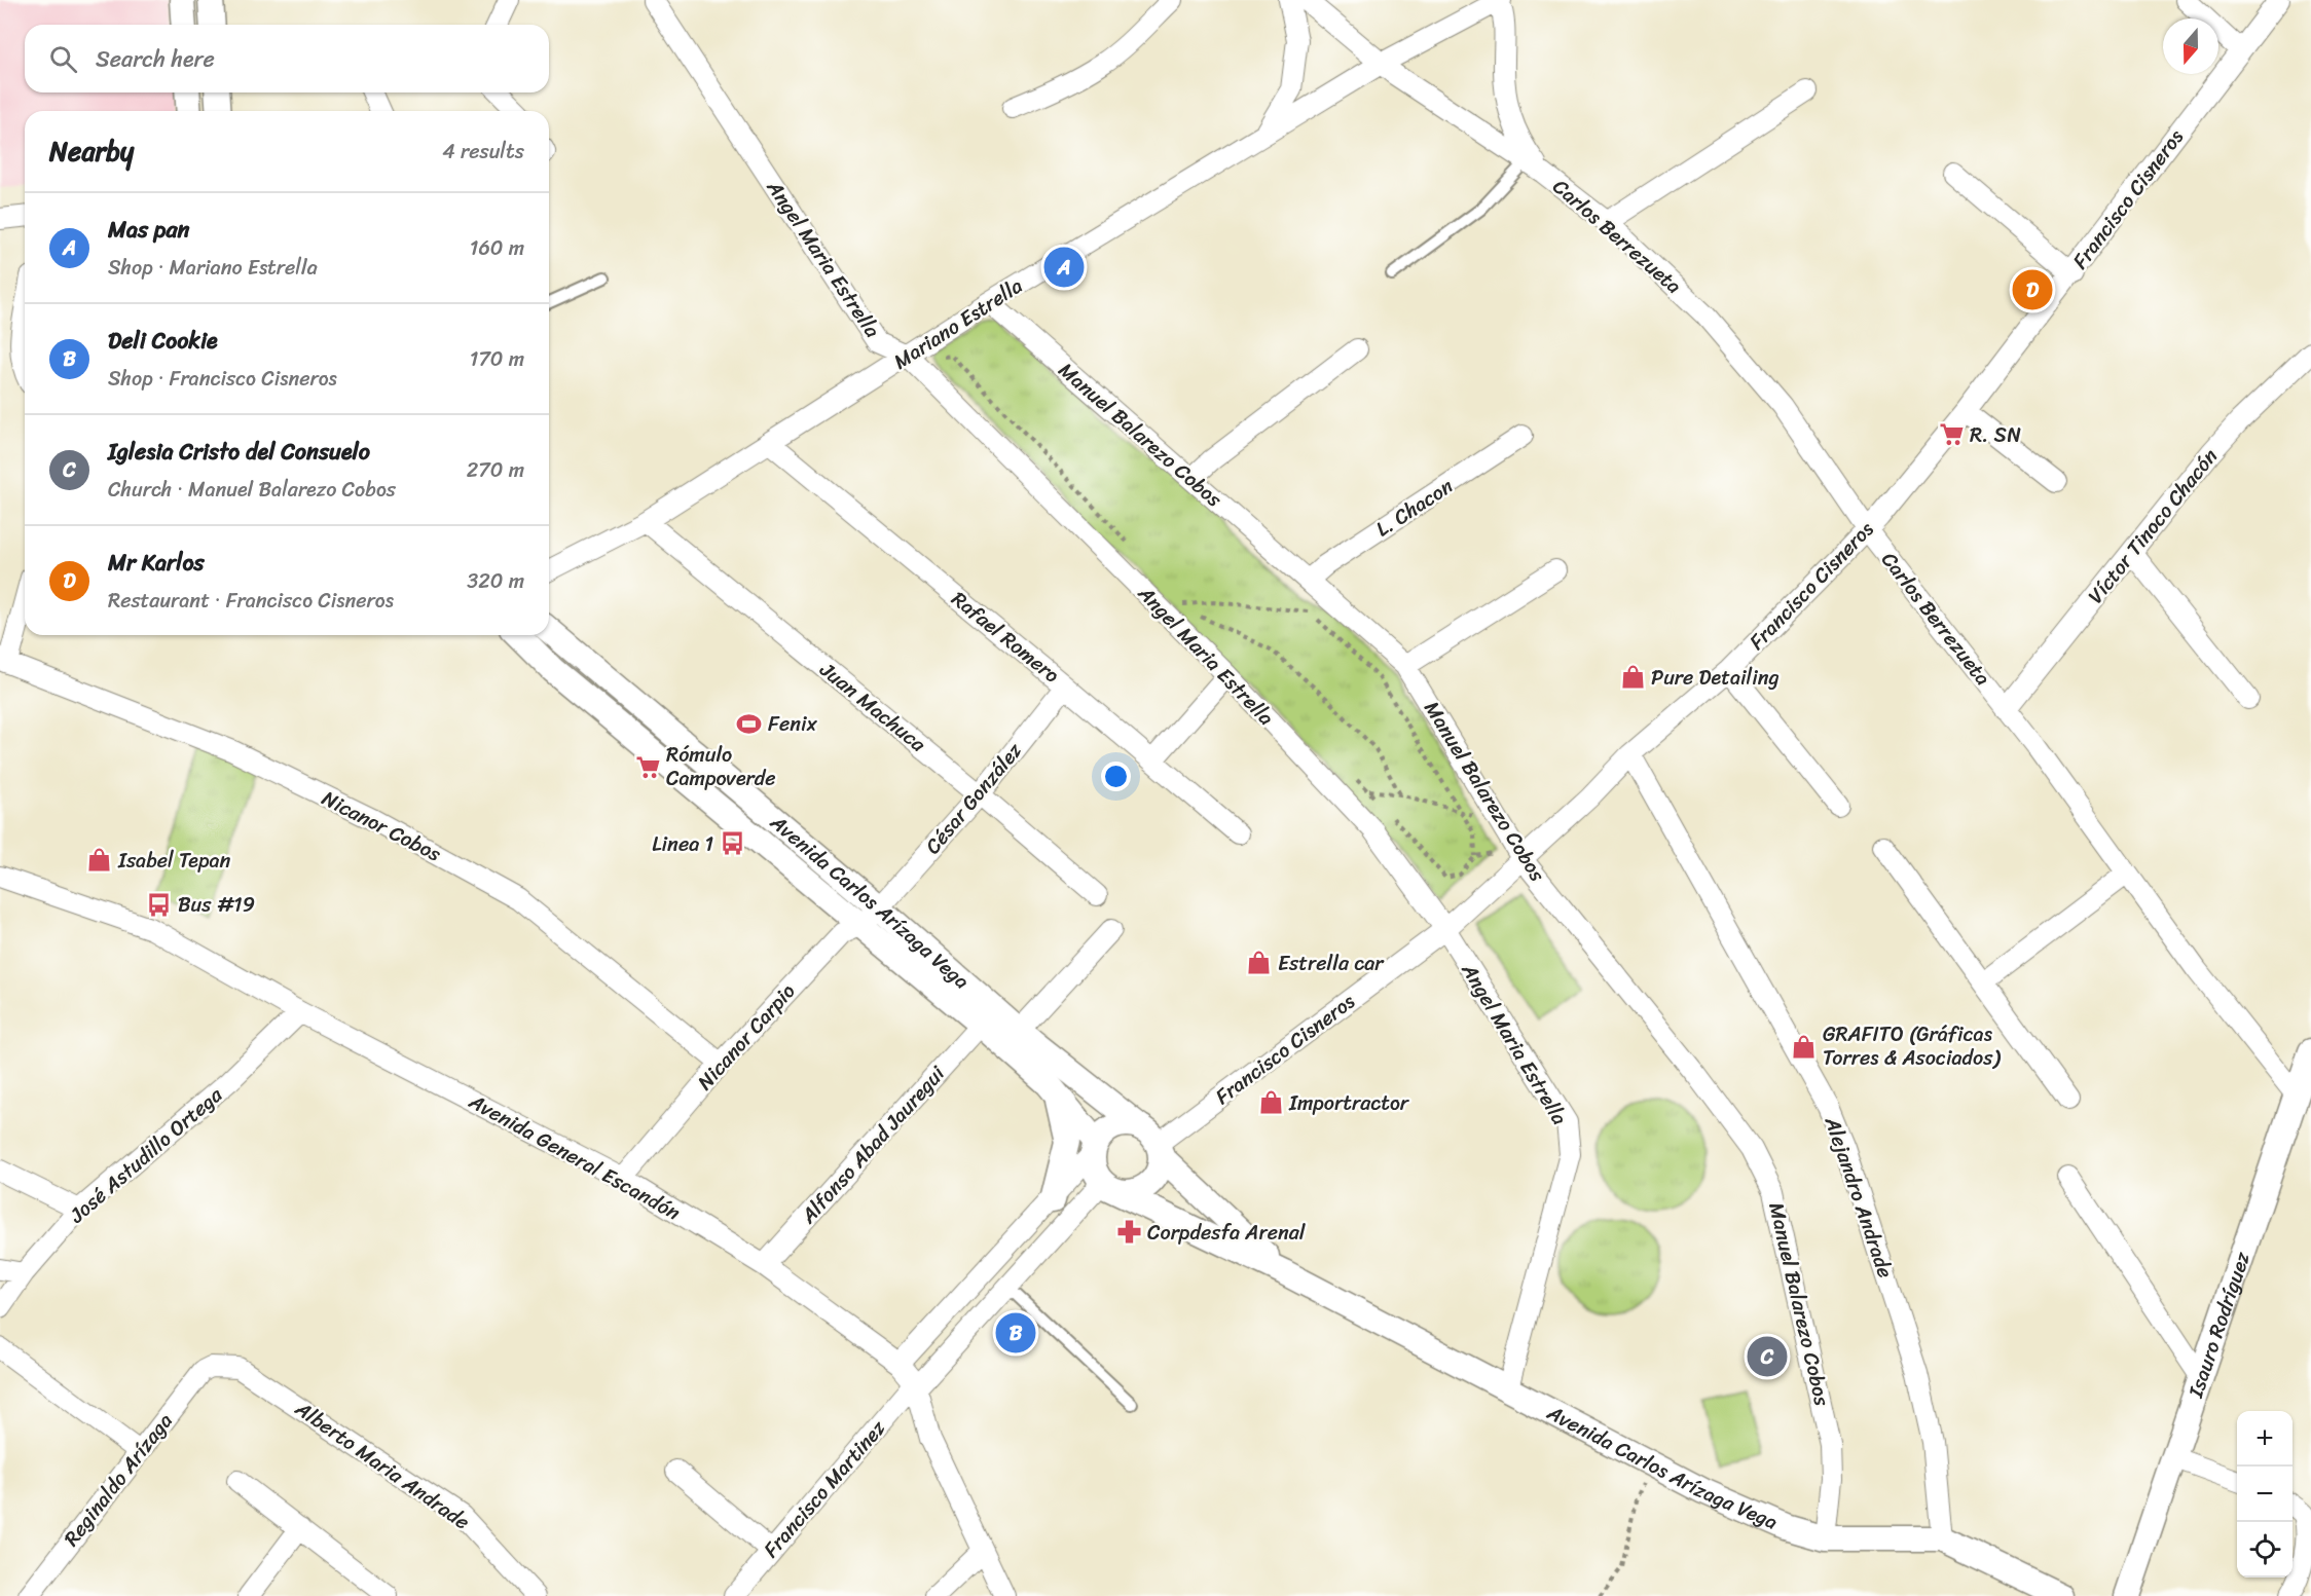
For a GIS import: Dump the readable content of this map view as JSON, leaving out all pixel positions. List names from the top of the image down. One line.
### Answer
{"streets":{"street":["Francisco Cisneros","Carlos Berrezueta","Angel Maria Estrella","Mariano Estrella","Manuel Balarezo Cobos","L. Chacon","Víctor Tinoco Chacón","Rafael Romero","Juan Machuca","César González","Nicanor Cobos","Avenida Carlos Arízaga Vega","Nicanor Carpio","Alfonso Abad Jauregui","José Astudillo Ortega","Avenida General Escandón","Alejandro Andrade","Isauro Rodríguez","Alberto Maria Andrade","Reginaldo Arízaga","Francisco Martinez"]},"crossings":[["Francisco Cisneros","Carlos Berrezueta"],["Francisco Cisneros","Angel Maria Estrella"],["Francisco Cisneros","Manuel Balarezo Cobos"],["Francisco Cisneros","Avenida Carlos Arízaga Vega"],["Francisco Cisneros","Alejandro Andrade"],["Carlos Berrezueta","Mariano Estrella"],["Carlos Berrezueta","Víctor Tinoco Chacón"],["Carlos Berrezueta","Isauro Rodríguez"],["Angel Maria Estrella","Mariano Estrella"],["Angel Maria Estrella","Avenida Carlos Arízaga Vega"],["Mariano Estrella","Manuel Balarezo Cobos"],["Mariano Estrella","Rafael Romero"],["Mariano Estrella","Juan Machuca"],["Manuel Balarezo Cobos","L. Chacon"],["Manuel Balarezo Cobos","Avenida Carlos Arízaga Vega"],["Rafael Romero","César González"],["Juan Machuca","César González"],["César González","Avenida Carlos Arízaga Vega"],["César González","Nicanor Carpio"],["Nicanor Cobos","Nicanor Carpio"],["Avenida Carlos Arízaga Vega","Nicanor Carpio"],["Avenida Carlos Arízaga Vega","Alfonso Abad Jauregui"],["Avenida Carlos Arízaga Vega","Alejandro Andrade"],["Nicanor Carpio","Avenida General Escandón"],["Alfonso Abad Jauregui","Avenida General Escandón"],["José Astudillo Ortega","Avenida General Escandón"],["Avenida General Escandón","Francisco Martinez"],["Alberto Maria Andrade","Reginaldo Arízaga"]],"places":{"supermarket":["R. SN","Rómulo Campoverde"],"shop":["Pure Detailing","Isabel Tepan","Estrella car","GRAFITO (Gráficas Torres & Asociados)","Importractor"],"sports":["Fenix"],"bus stop":["Linea 1","Bus #19"],"pharmacy":["Corpdesfa Arenal"]},"north":"bottom","page":{"search":"Search here","heading":["Nearby","4 results"],"list":[{"mark":"A","name":"Mas pan","note":"Shop · Mariano Estrella","value":"160 m"},{"mark":"B","name":"Deli Cookie","note":"Shop · Francisco Cisneros","value":"170 m"},{"mark":"C","name":"Iglesia Cristo del Consuelo","note":"Church · Manuel Balarezo Cobos","value":"270 m"},{"mark":"D","name":"Mr Karlos","note":"Restaurant · Francisco Cisneros","value":"320 m"}],"pins":["A","D","B","C"],"map_buttons":["+","−"]}}
